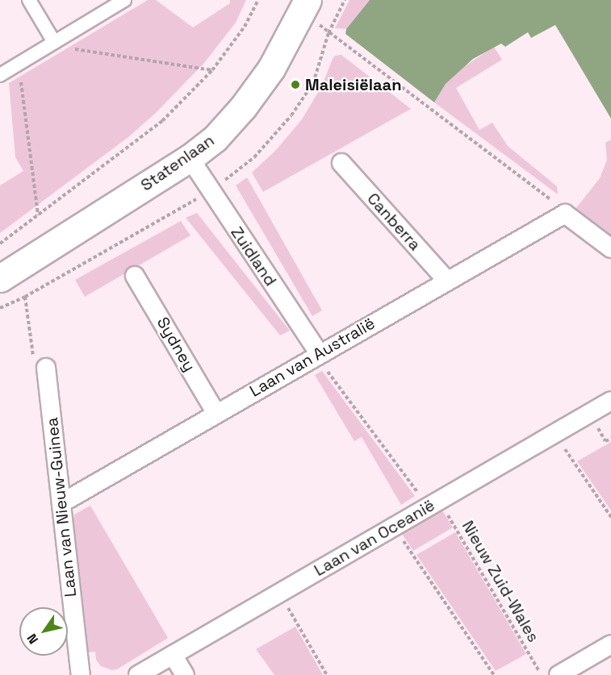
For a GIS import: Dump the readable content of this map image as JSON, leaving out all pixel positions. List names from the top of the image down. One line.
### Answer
{"streets":{"main road":["Statenlaan"],"street":["Canberra","Zuidland","Sydney","Laan van Australië","Laan van Nieuw-Guinea","Laan van Oceanië"],"path":["Nieuw Zuid-Wales"]},"crossings":[["Statenlaan","Zuidland"],["Canberra","Laan van Australië"],["Zuidland","Laan van Australië"],["Zuidland","Nieuw Zuid-Wales"],["Sydney","Laan van Australië"],["Laan van Australië","Laan van Nieuw-Guinea"],["Laan van Australië","Nieuw Zuid-Wales"],["Laan van Oceanië","Nieuw Zuid-Wales"]],"places":["Maleisiëlaan"],"north":"bottom left"}
